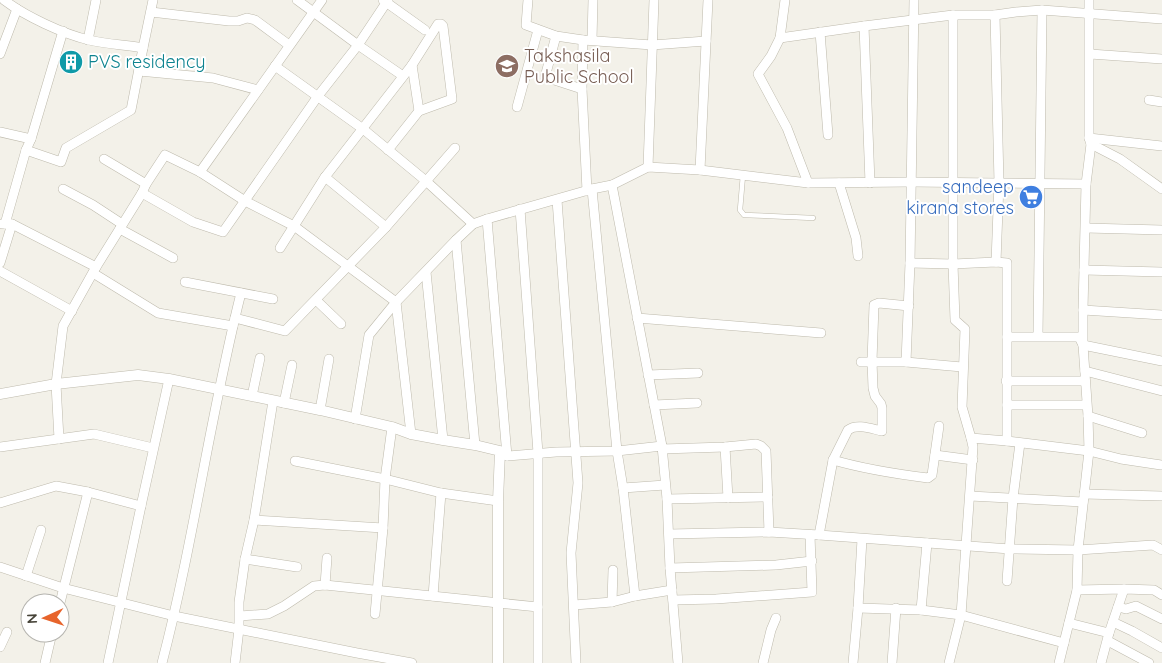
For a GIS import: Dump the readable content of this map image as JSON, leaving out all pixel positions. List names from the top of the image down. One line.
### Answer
{"places":{"building":["PVS residency"],"school or university":["Takshasila Public School"],"supermarket":["sandeep kirana stores"]},"north":"left"}
